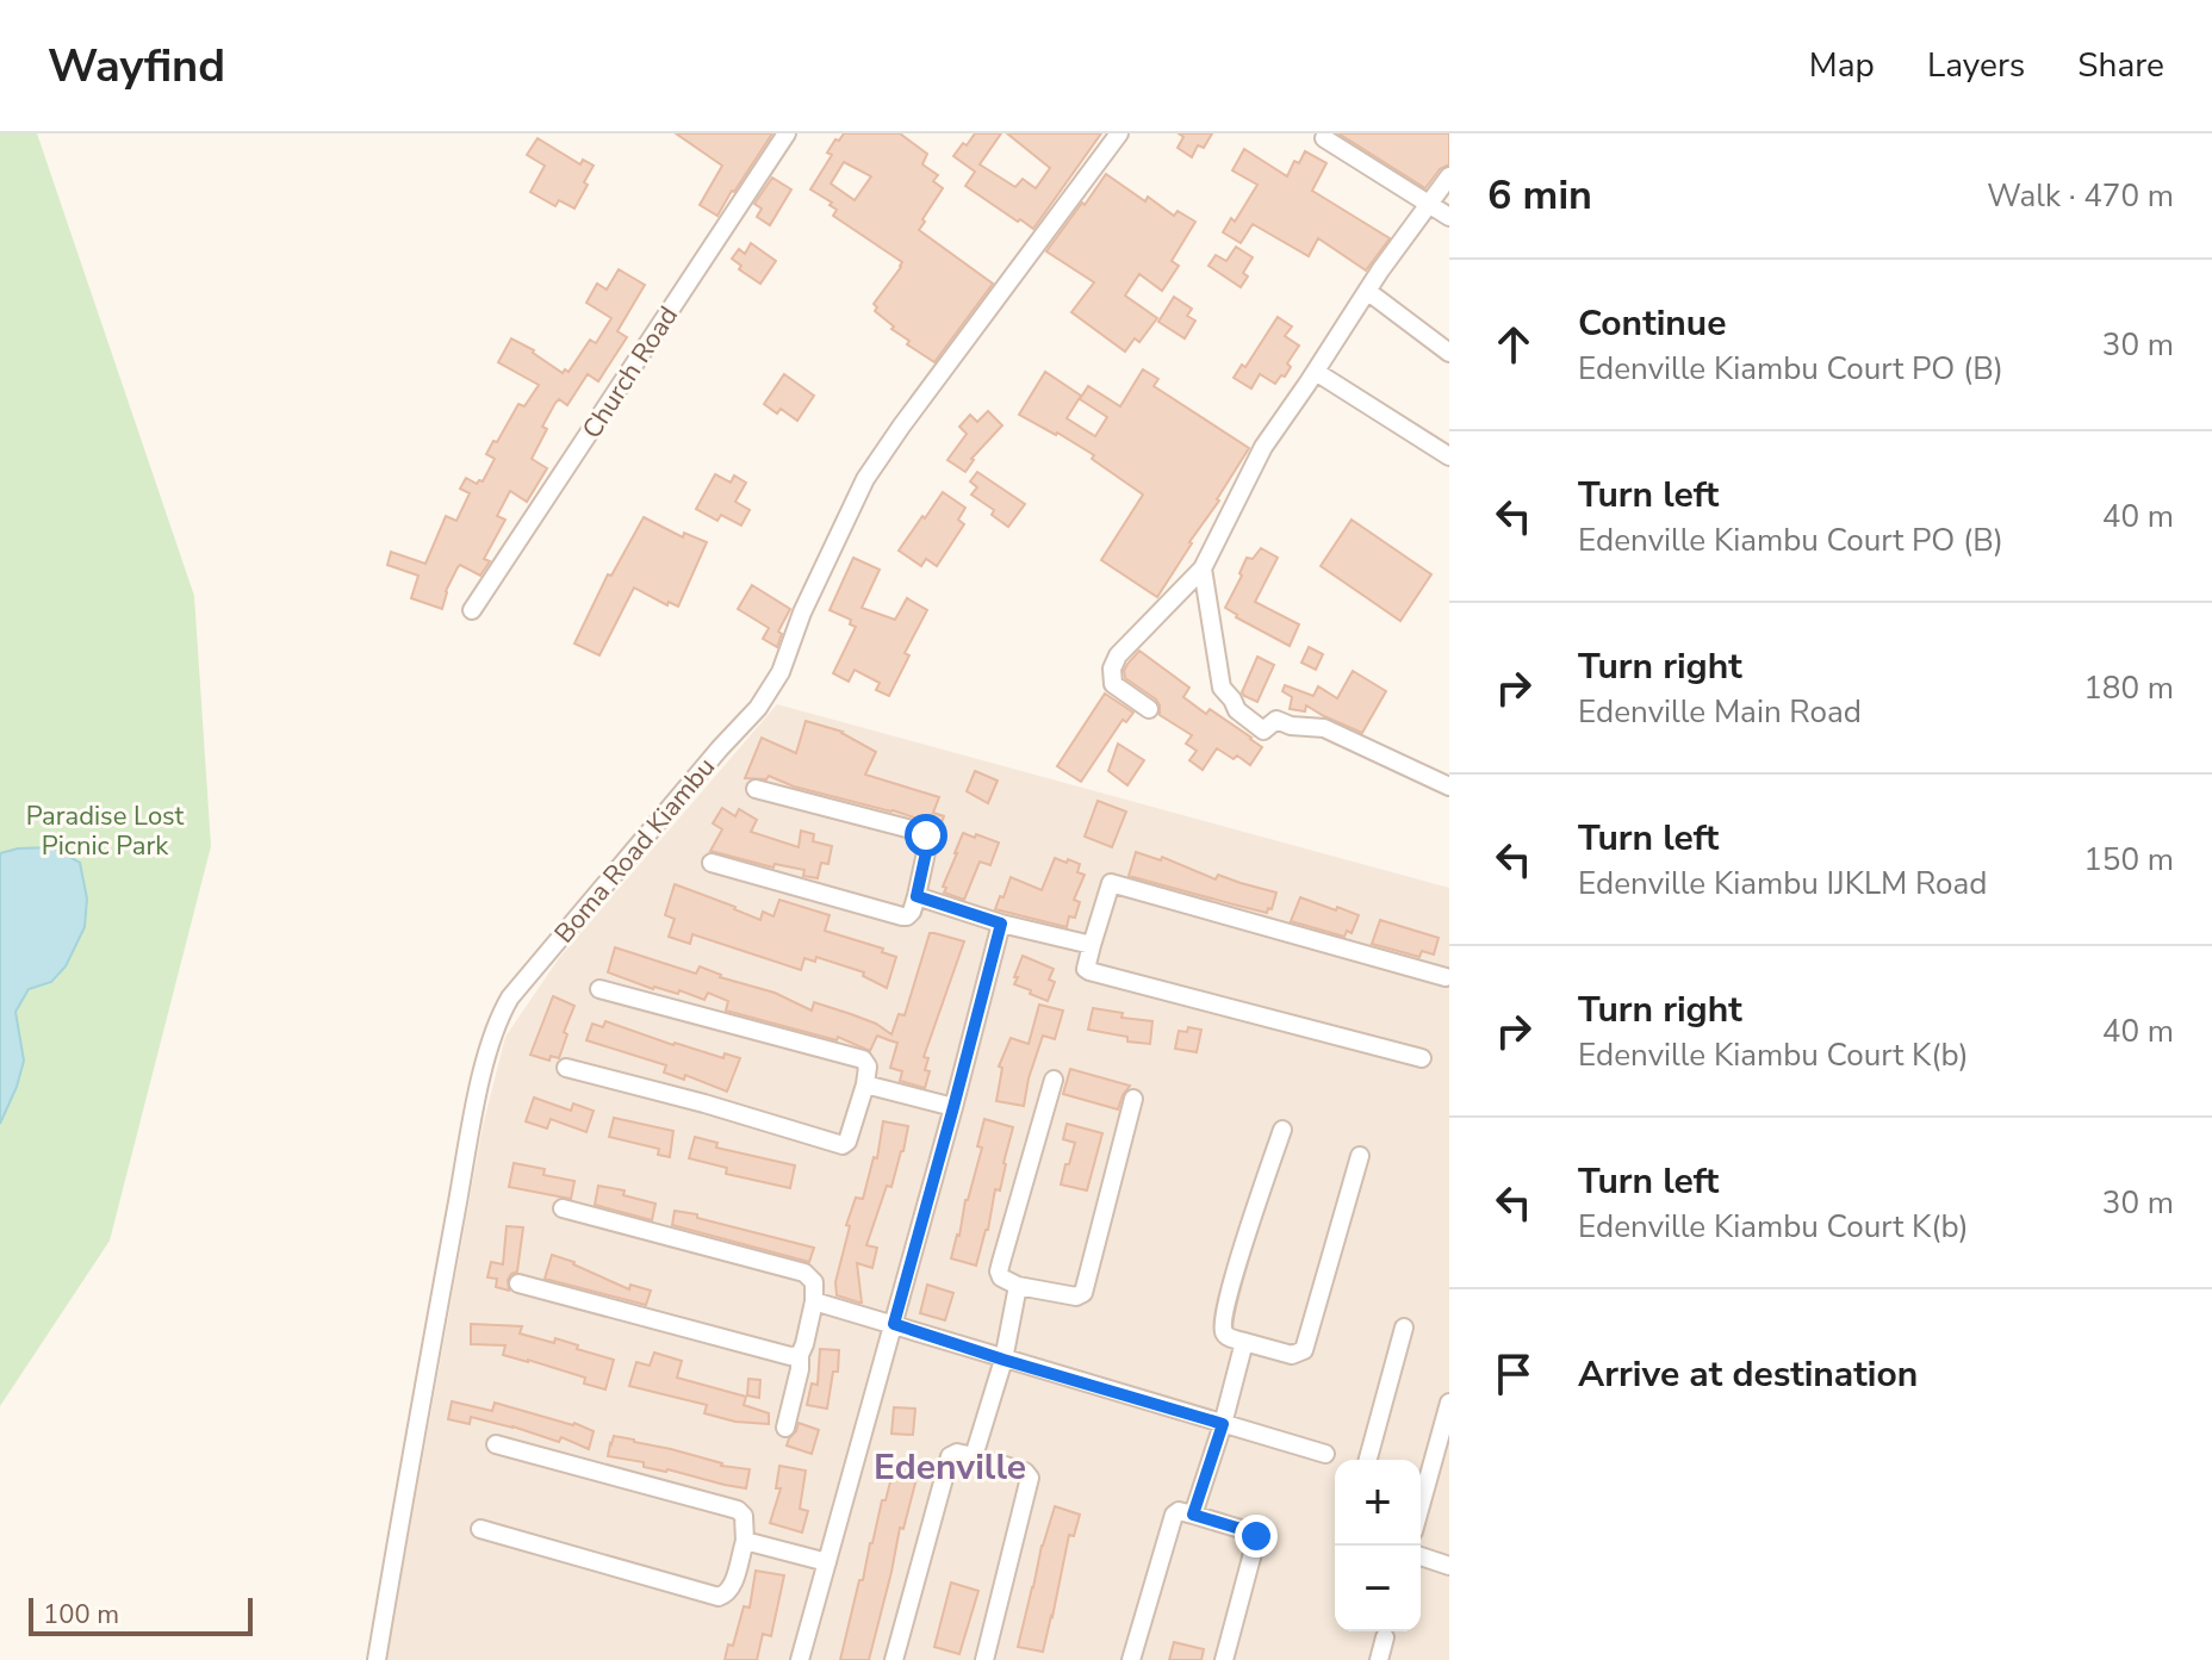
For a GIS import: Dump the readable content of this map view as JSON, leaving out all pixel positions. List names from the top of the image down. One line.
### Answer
{"streets":{"street":["Church Road","Boma Road Kiambu"]},"districts":["Edenville"],"parks":["Paradise Lost Picnic Park"],"scale_bar":"100 m","page":{"header":"Wayfind","nav":["Map","Layers","Share"],"heading":["6 min","Walk · 470 m"],"list":[["Continue","Edenville Kiambu Court PO (B)","30 m"],["Turn left","Edenville Kiambu Court PO (B)","40 m"],["Turn right","Edenville Main Road","180 m"],["Turn left","Edenville Kiambu IJKLM Road","150 m"],["Turn right","Edenville Kiambu Court K(b)","40 m"],["Turn left","Edenville Kiambu Court K(b)","30 m"],"Arrive at destination"],"map_buttons":["+","−"],"scale":"100 m"}}
